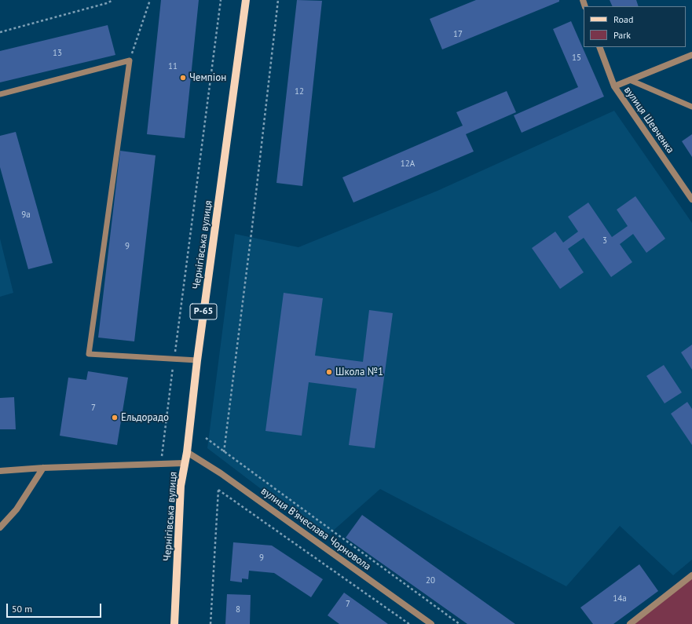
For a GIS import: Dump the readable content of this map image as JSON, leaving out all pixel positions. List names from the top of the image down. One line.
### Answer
{"streets":{"main road":["Чернігівська вулиця","Р-65"],"street":["вулиця Шевченка","вулиця В'ячеслава Чорновола"]},"crossings":[["Чернігівська вулиця","вулиця В'ячеслава Чорновола"]],"places":["Чемпіон","Школа №1","Ельдорадо"],"house_numbers":["17","13","15","11","12","12А","9а","3","9","7","9","20","14а","7","8"],"legend":["Road","Park"],"scale_bar":"50 m"}
